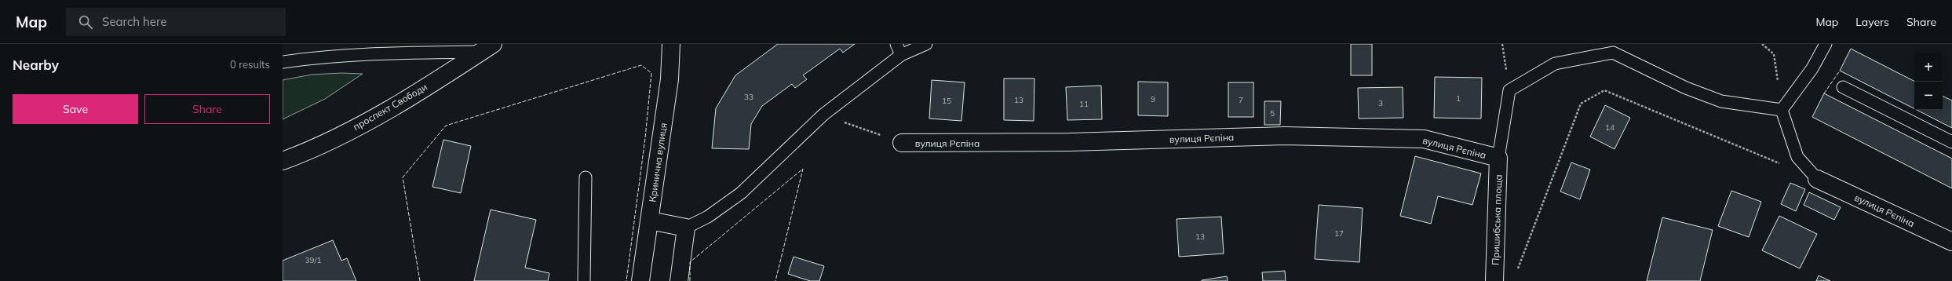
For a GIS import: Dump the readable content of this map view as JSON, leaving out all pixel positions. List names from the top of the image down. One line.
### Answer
{"streets":{"street":["проспект Свободи","вулиця Рєпіна","Кринична вулиця","Пришибська площа"]},"crossings":[["вулиця Рєпіна","Пришибська площа"]],"house_numbers":["33","1","9","13","7","15","3","11","5","14","17","13","39/1"],"page":{"header":"Map","search":"Search here","nav":["Map","Layers","Share"],"heading":["Nearby","0 results"],"map_buttons":["+","−"],"buttons":["Save","Share"]}}
